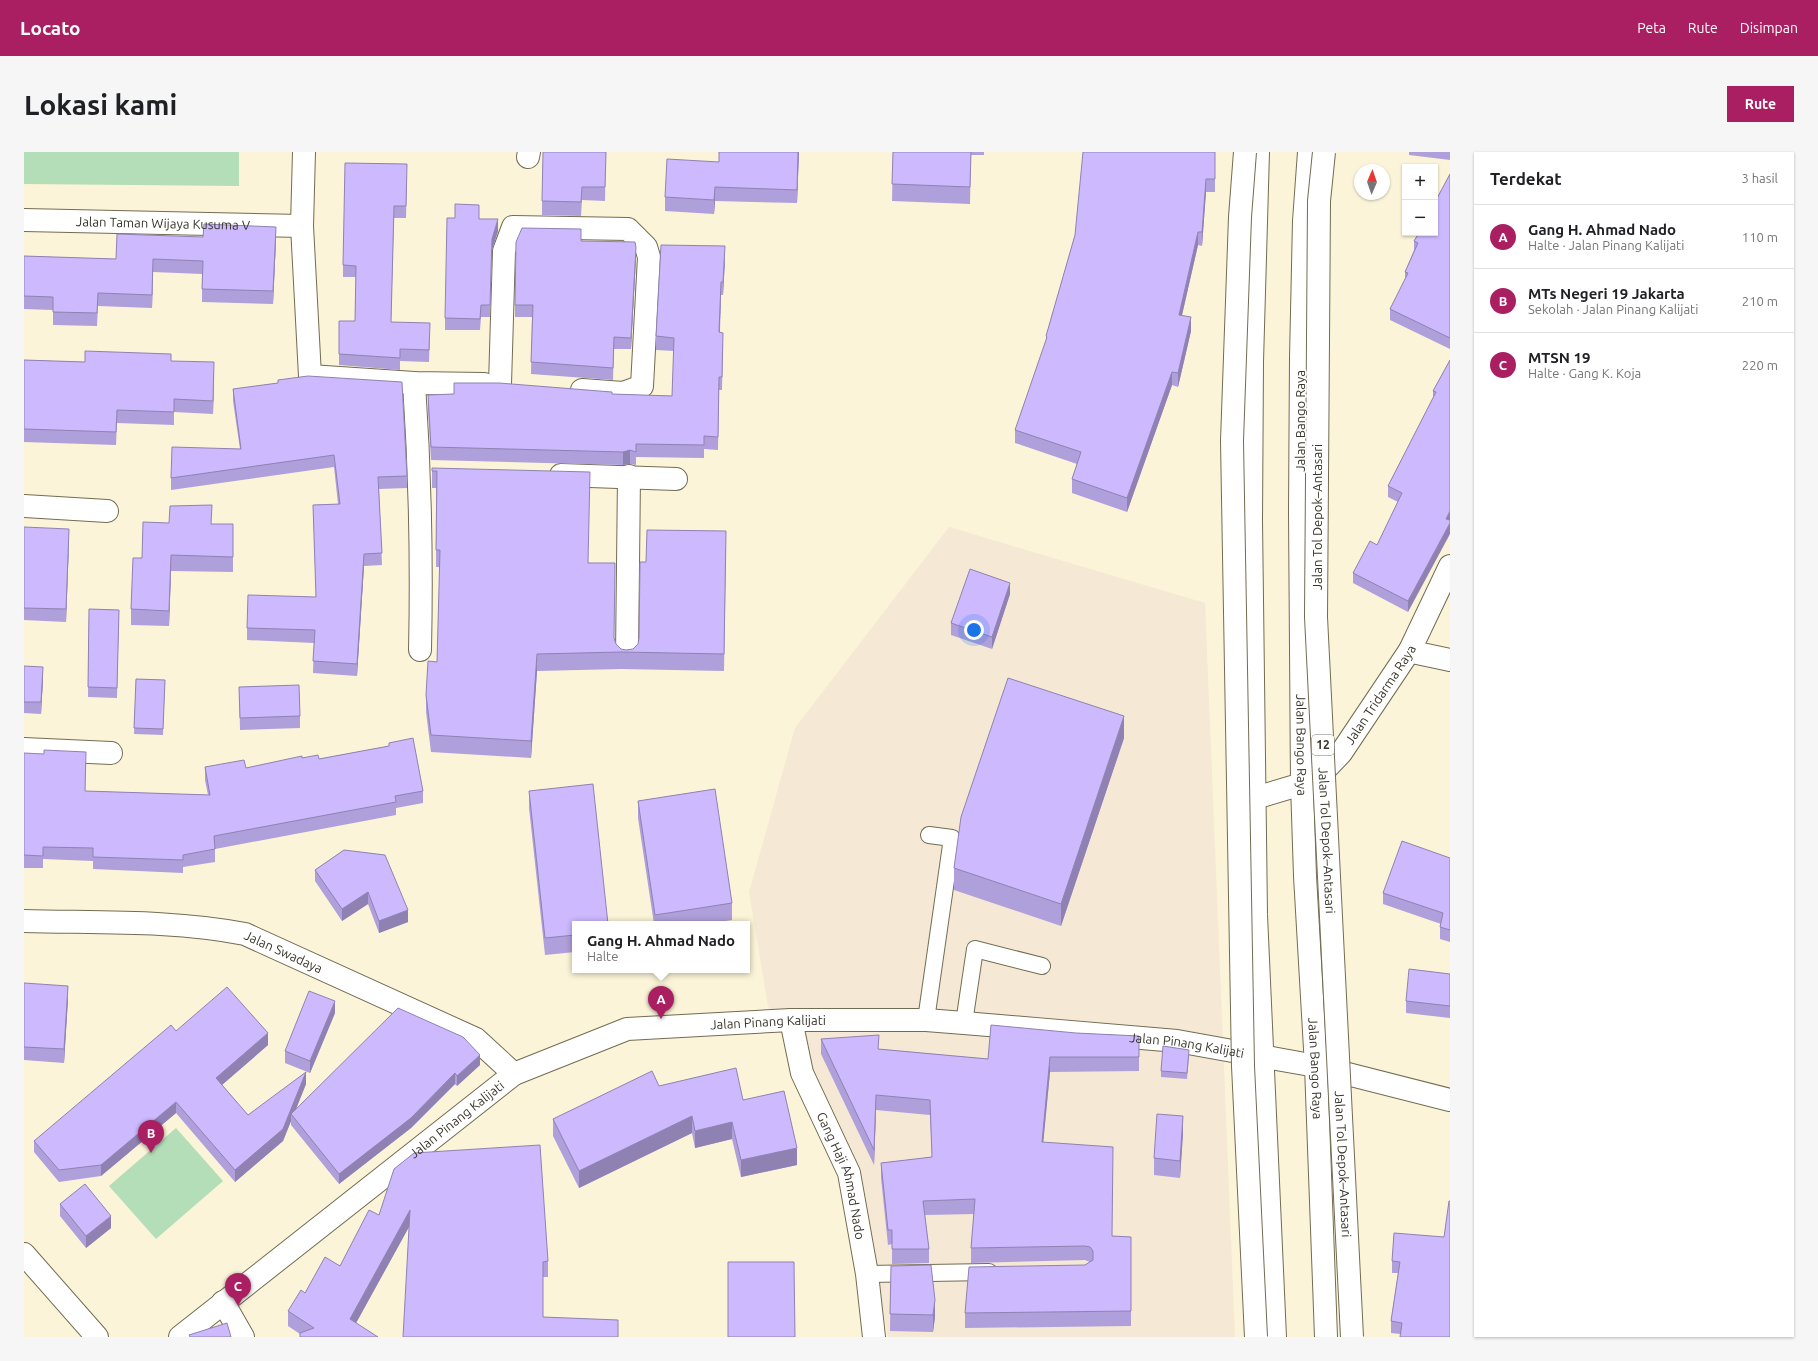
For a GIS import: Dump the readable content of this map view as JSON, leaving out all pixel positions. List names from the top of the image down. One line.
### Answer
{"streets":{"main road":["Jalan Taman Wijaya Kusuma V","Jalan Bango Raya","Jalan Tol Depok–Antasari","Jalan Tridarma Raya","12","Jalan Swadaya","Jalan Pinang Kalijati","Gang Haji Ahmad Nado"]},"crossings":[["Jalan Bango Raya","Jalan Tridarma Raya"],["Jalan Bango Raya","Jalan Pinang Kalijati"],["Jalan Swadaya","Jalan Pinang Kalijati"],["Jalan Pinang Kalijati","Gang Haji Ahmad Nado"]],"north":"top","page":{"header":"Locato","nav":["Peta","Rute","Disimpan"],"buttons":"Rute","title":"Lokasi kami","heading":["Terdekat","3 hasil"],"map_buttons":["+","−"],"list":[{"mark":"A","name":"Gang H. Ahmad Nado","note":"Halte · Jalan Pinang Kalijati","value":"110 m"},{"mark":"B","name":"MTs Negeri 19 Jakarta","note":"Sekolah · Jalan Pinang Kalijati","value":"210 m"},{"mark":"C","name":"MTSN 19","note":"Halte · Gang K. Koja","value":"220 m"}],"popup":["Gang H. Ahmad Nado","Halte"],"pins":["A","B","C"]}}
